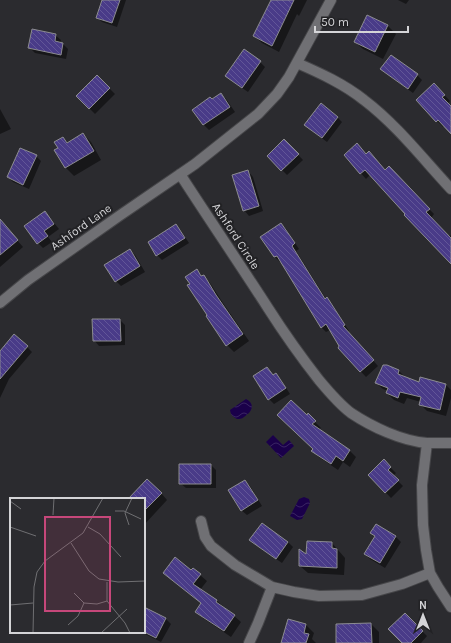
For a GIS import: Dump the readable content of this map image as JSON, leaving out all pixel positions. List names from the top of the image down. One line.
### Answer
{"streets":{"street":["Ashford Lane","Ashford Circle"]},"crossings":[["Ashford Lane","Ashford Circle"]],"scale_bar":"50 m","north":"top"}
